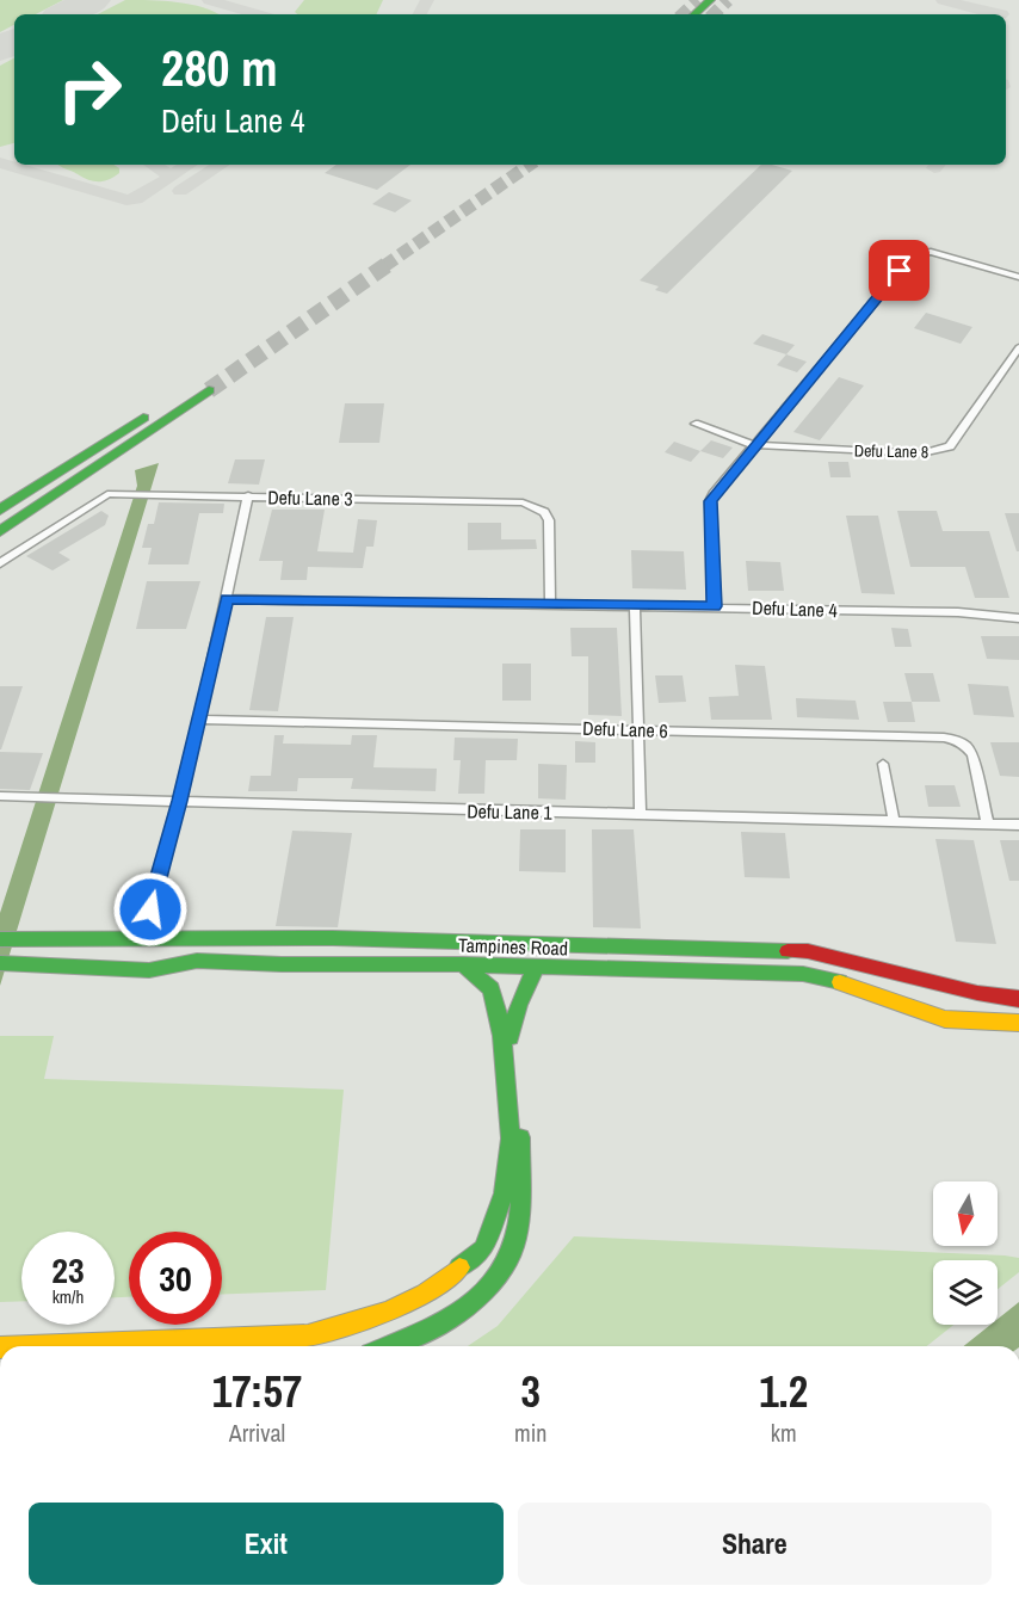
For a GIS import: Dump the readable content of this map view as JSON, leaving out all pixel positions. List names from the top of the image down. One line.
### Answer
{"streets":{"main road":["Tampines Road"],"street":["Defu Lane 8","Defu Lane 3","Defu Lane 4","Defu Lane 6","Defu Lane 1"]},"crossings":[["Defu Lane 3","Defu Lane 4"],["Defu Lane 6","Defu Lane 1"]],"north":"bottom","page":{"turn":["280 m","Defu Lane 4"],"speed":"23 km/h","limit":"30","eta":["17:57","Arrival","3","min","1.2","km"],"buttons":["Exit","Share"]}}
